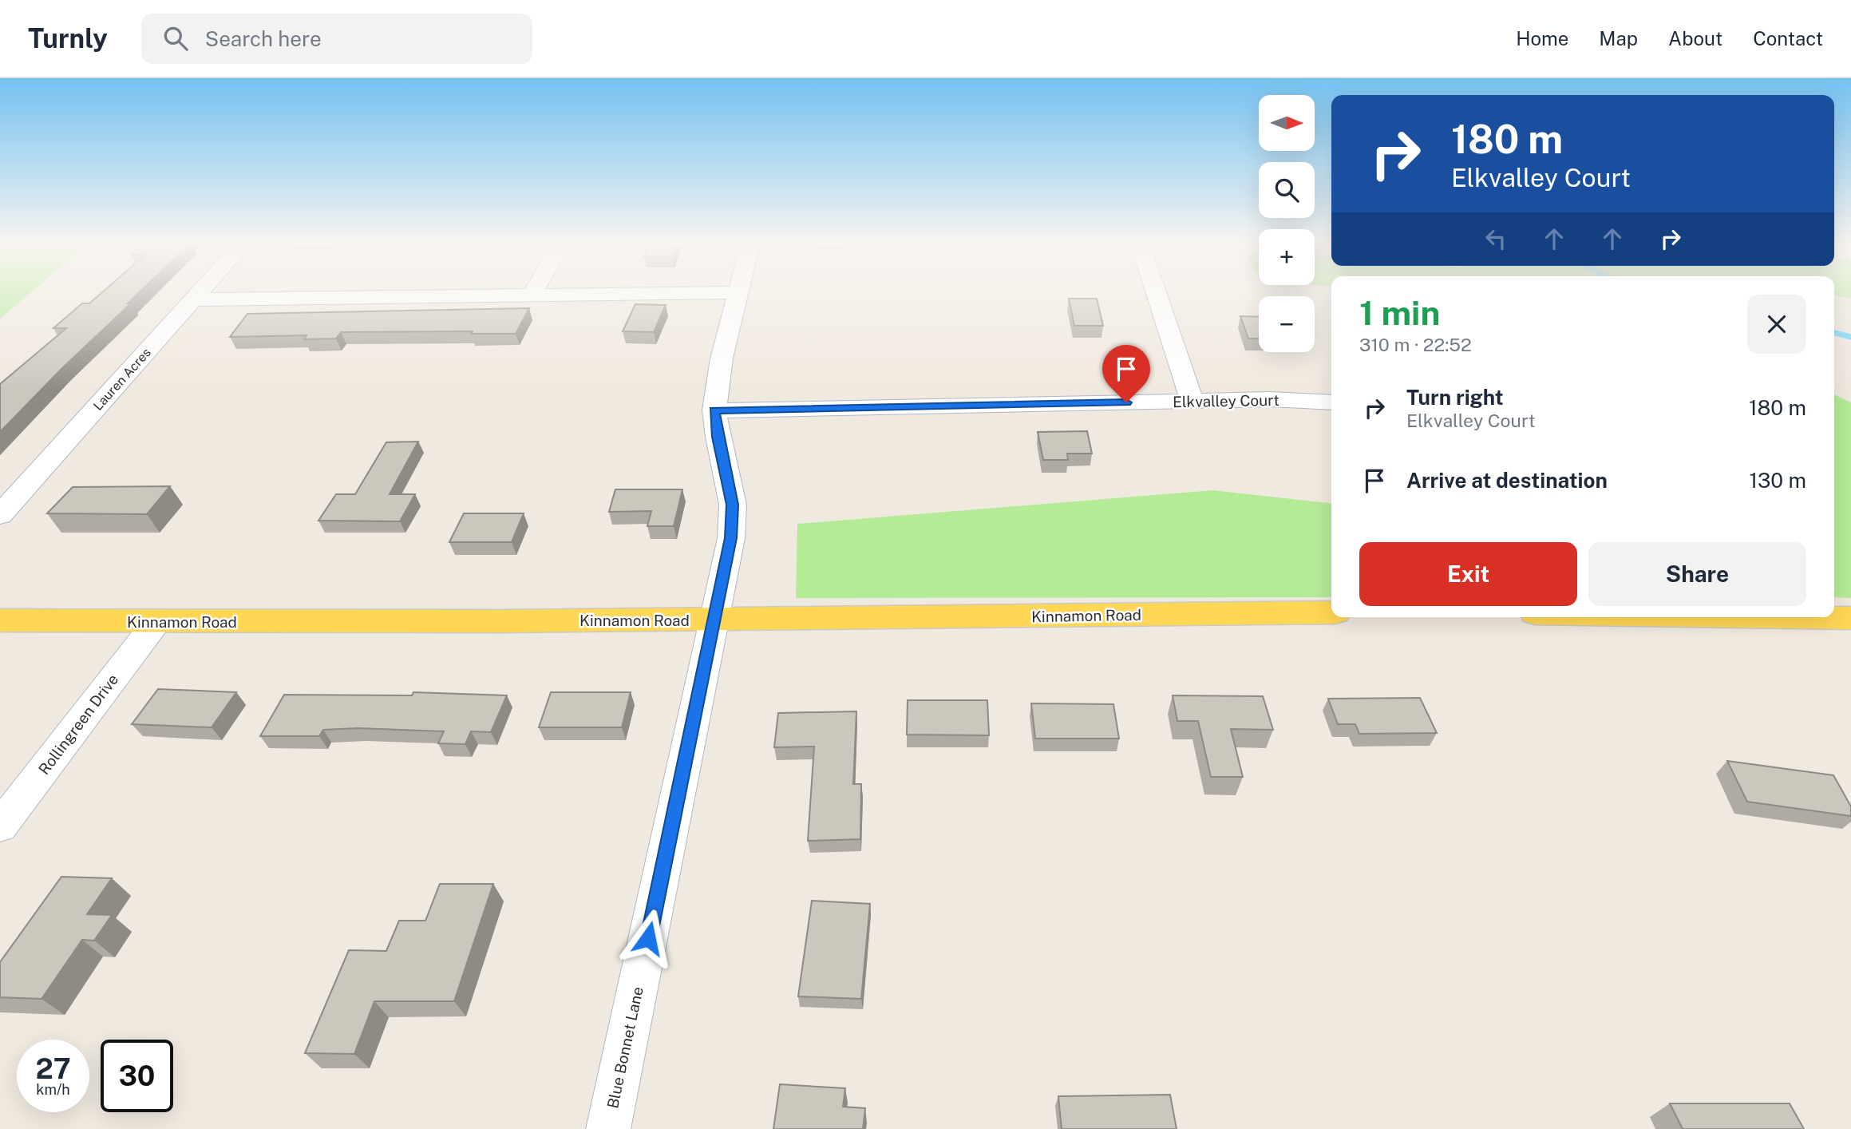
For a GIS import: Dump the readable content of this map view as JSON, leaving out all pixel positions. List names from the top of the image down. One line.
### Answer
{"streets":{"main road":["Kinnamon Road"],"street":["Lauren Acres","Elkvalley Court","Rollingreen Drive","Blue Bonnet Lane"]},"crossings":[["Elkvalley Court","Blue Bonnet Lane"],["Kinnamon Road","Rollingreen Drive"],["Kinnamon Road","Blue Bonnet Lane"]],"north":"right","page":{"header":"Turnly","search":"Search here","nav":["Home","Map","About","Contact"],"map_buttons":["+","−"],"turn":["180 m","Elkvalley Court"],"heading":["1 min","310 m · 22:52"],"list":[{"name":"Turn right","note":"Elkvalley Court","value":"180 m"},{"name":"Arrive at destination","value":"130 m"}],"buttons":["Exit","Share"],"speed":"27 km/h","limit":"30"}}
